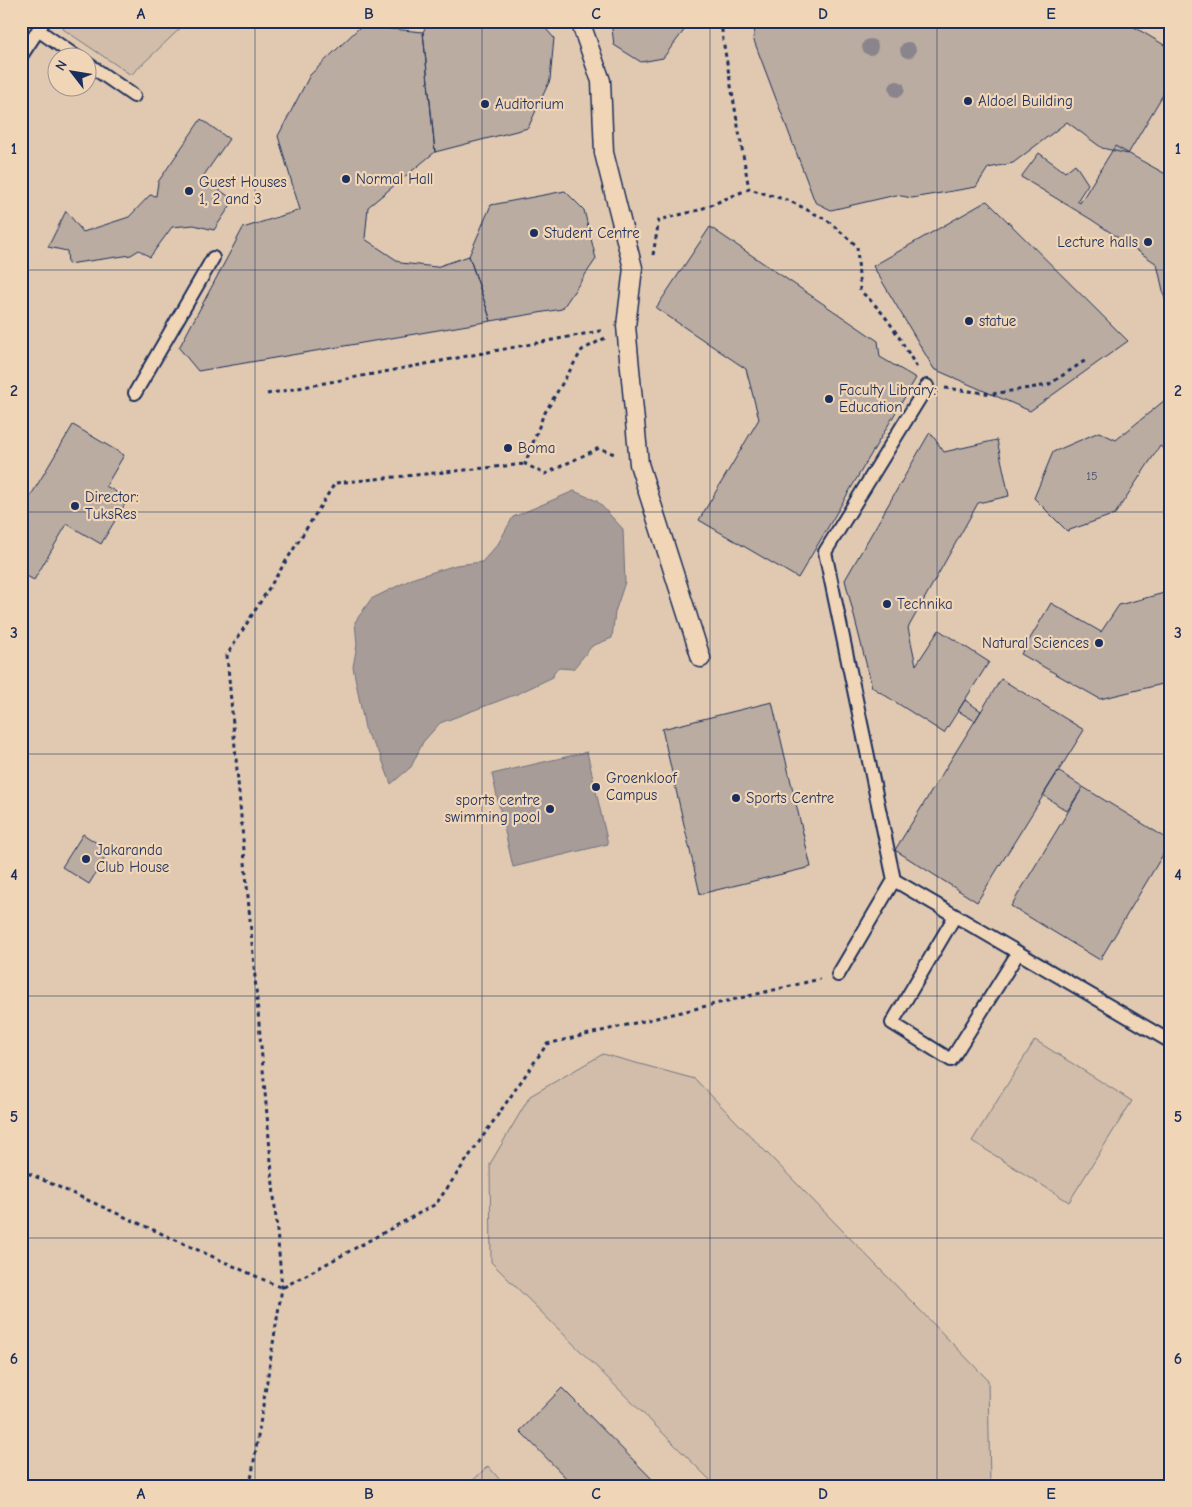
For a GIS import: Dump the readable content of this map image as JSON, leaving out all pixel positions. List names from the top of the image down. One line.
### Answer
{"places":["Aldoel Building","Auditorium","Normal Hall","Guest Houses 1, 2 and 3","Student Centre","Lecture halls","statue","Faculty Library: Education","Boma","Director: TuksRes","Technika","Natural Sciences","Groenkloof Campus","Sports Centre","sports centre swimming pool","Jakaranda Club House"],"house_numbers":["15"],"north":"top left","grid":{"columns":["A","B","C","D","E"],"rows":["1","2","3","4","5","6"]}}
